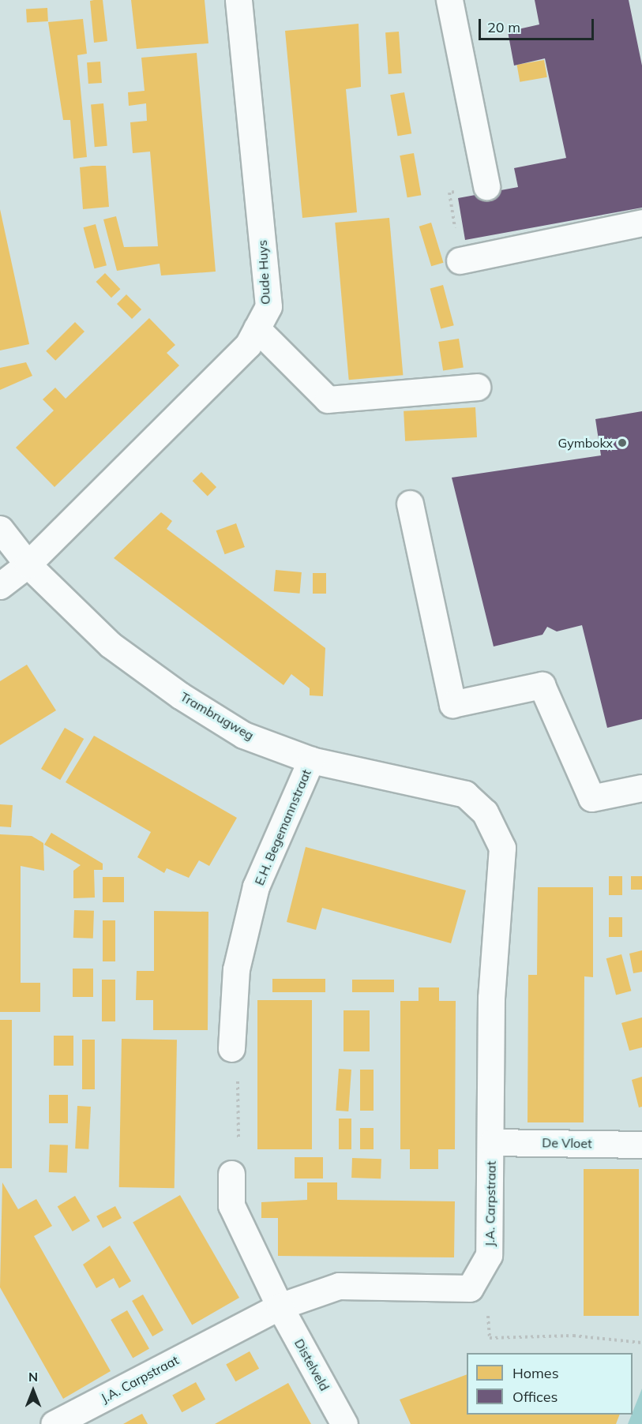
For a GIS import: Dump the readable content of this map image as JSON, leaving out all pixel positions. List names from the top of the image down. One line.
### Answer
{"streets":{"street":["Oude Huys","Trambrugweg","E.H. Begemannstraat","De Vloet","J.A. Carpstraat","Distelveld"]},"crossings":[["Oude Huys","Trambrugweg"],["Trambrugweg","E.H. Begemannstraat"],["Trambrugweg","J.A. Carpstraat"],["De Vloet","J.A. Carpstraat"],["J.A. Carpstraat","Distelveld"]],"places":["Gymbokx"],"legend":["Homes","Offices"],"scale_bar":"20 m","north":"top"}
